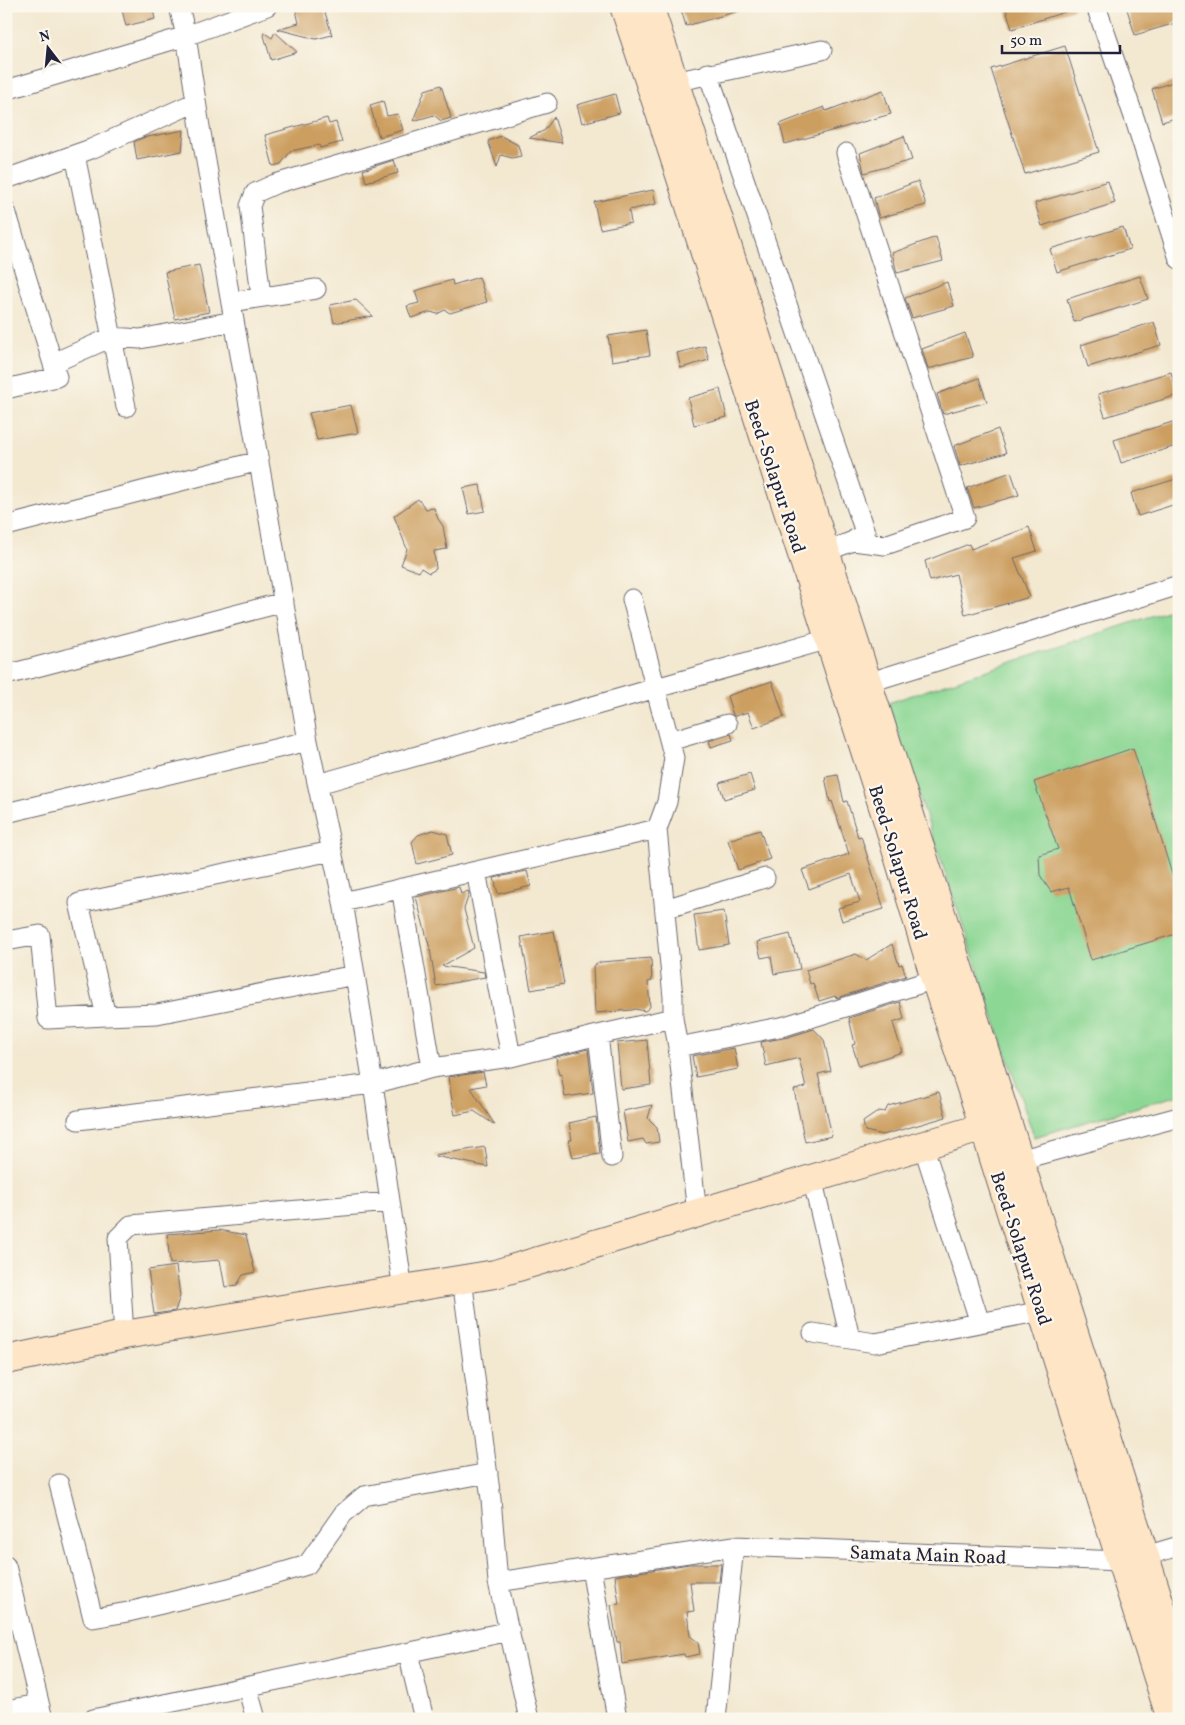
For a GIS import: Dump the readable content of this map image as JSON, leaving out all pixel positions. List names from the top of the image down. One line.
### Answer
{"streets":{"main road":["Beed-Solapur Road"],"street":["Samata Main Road"]},"crossings":[["Beed-Solapur Road","Samata Main Road"]],"scale_bar":"50 m","north":"top"}
